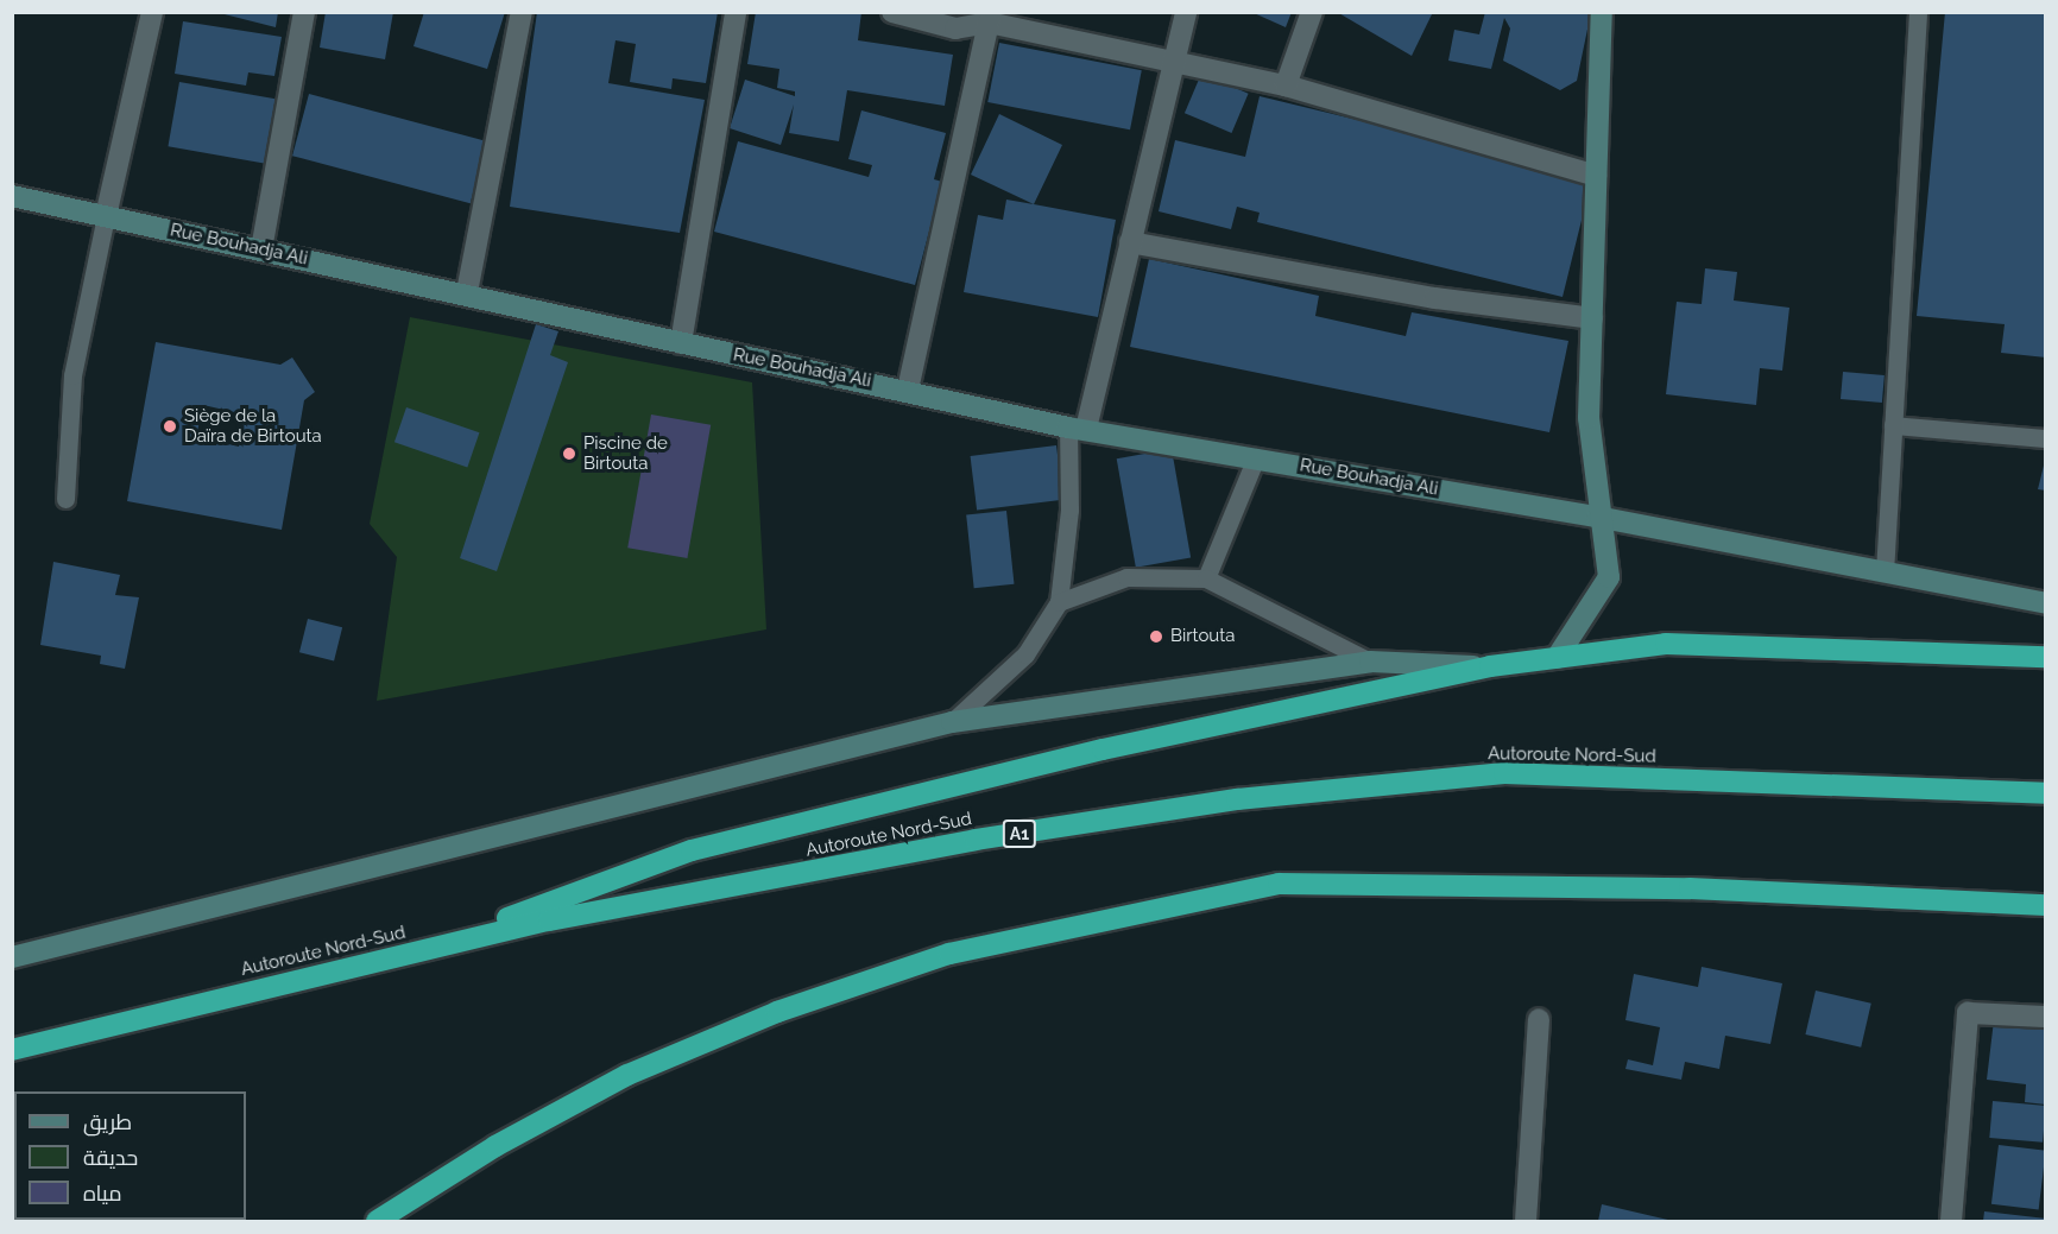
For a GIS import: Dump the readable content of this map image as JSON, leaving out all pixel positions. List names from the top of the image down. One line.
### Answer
{"streets":{"highway":["Autoroute Nord-Sud","A1"],"main road":["Rue Bouhadja Ali"]},"places":["Siège de la Daïra de Birtouta","Piscine de Birtouta","Birtouta"],"legend":["طريق","حديقة","مياه"]}
